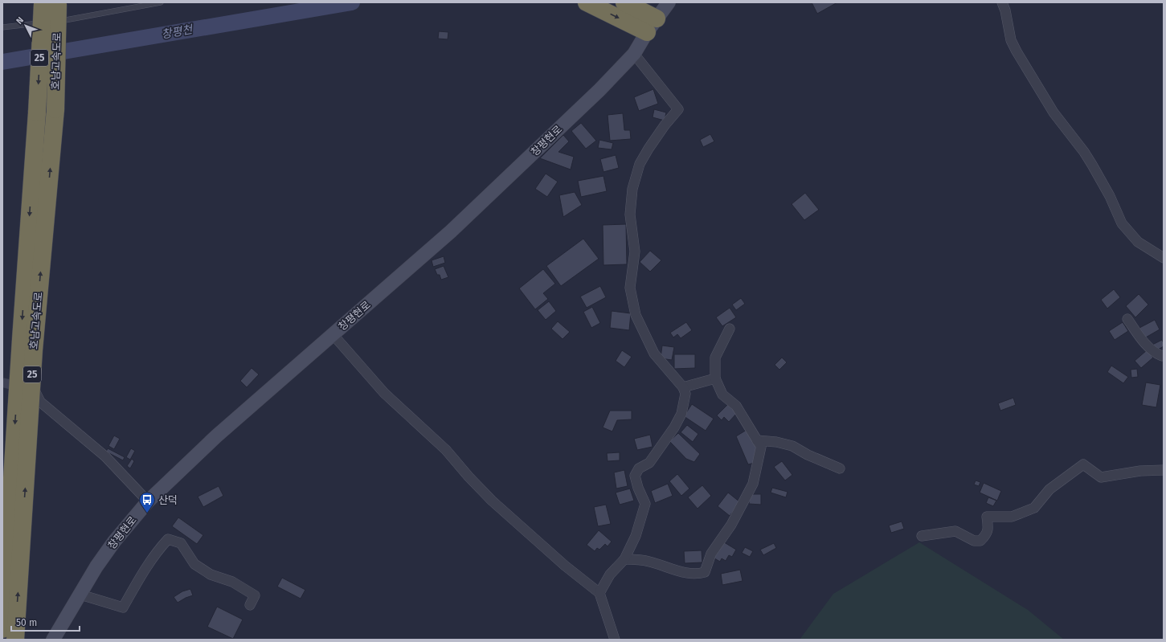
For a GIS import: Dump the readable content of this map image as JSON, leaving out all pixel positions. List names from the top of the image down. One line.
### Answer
{"streets":{"highway":["25","호남고속도로"],"main road":["창평현로"]},"water":["창평천"],"places":{"bus stop":["산덕"]},"scale_bar":"50 m","north":"top left"}
